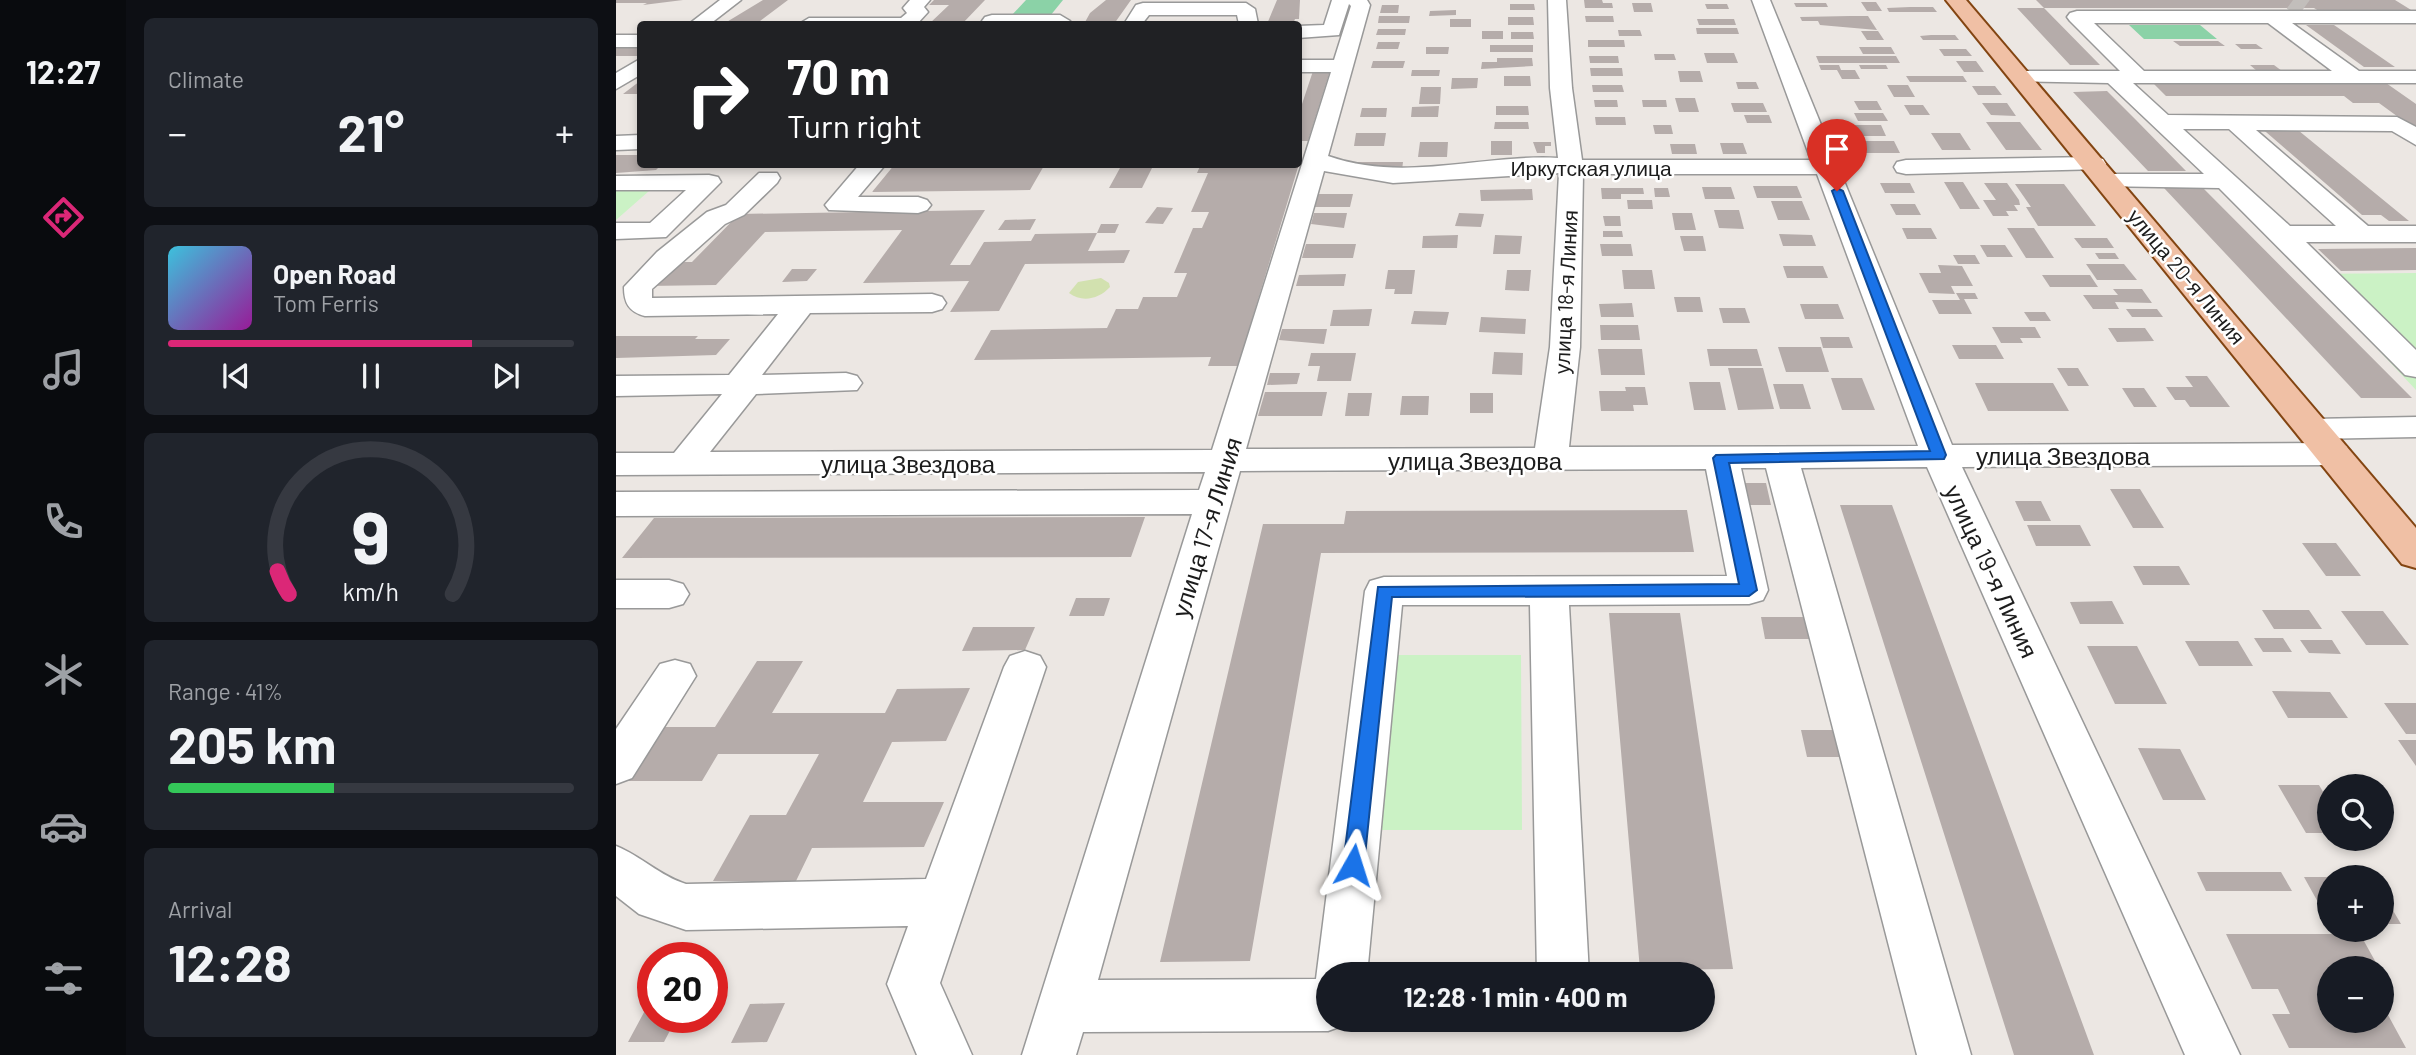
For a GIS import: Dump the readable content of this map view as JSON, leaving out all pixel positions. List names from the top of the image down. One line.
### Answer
{"streets":{"main road":["улица 20-я Линия"],"street":["Иркутская улица","улица 18-я Линия","улица Звездова","улица 17-я Линия","улица 19-я Линия"]},"crossings":[["Иркутская улица","улица 18-я Линия"],["Иркутская улица","улица 17-я Линия"],["Иркутская улица","улица 19-я Линия"],["улица 20-я Линия","улица Звездова"],["улица 18-я Линия","улица Звездова"],["улица Звездова","улица 17-я Линия"],["улица Звездова","улица 19-я Линия"]],"page":{"tabs":"12:27","tile":["Climate",["Range · 41%","205 km"],["Arrival","12:28"]],"turn":["70 m","Turn right"],"heat":["−","21°","+"],"song":["Open Road","Tom Ferris"],"map_buttons":["+","−"],"limit":"20","trip":"12:28 · 1 min · 400 m","gauge":["9","km/h"]}}
